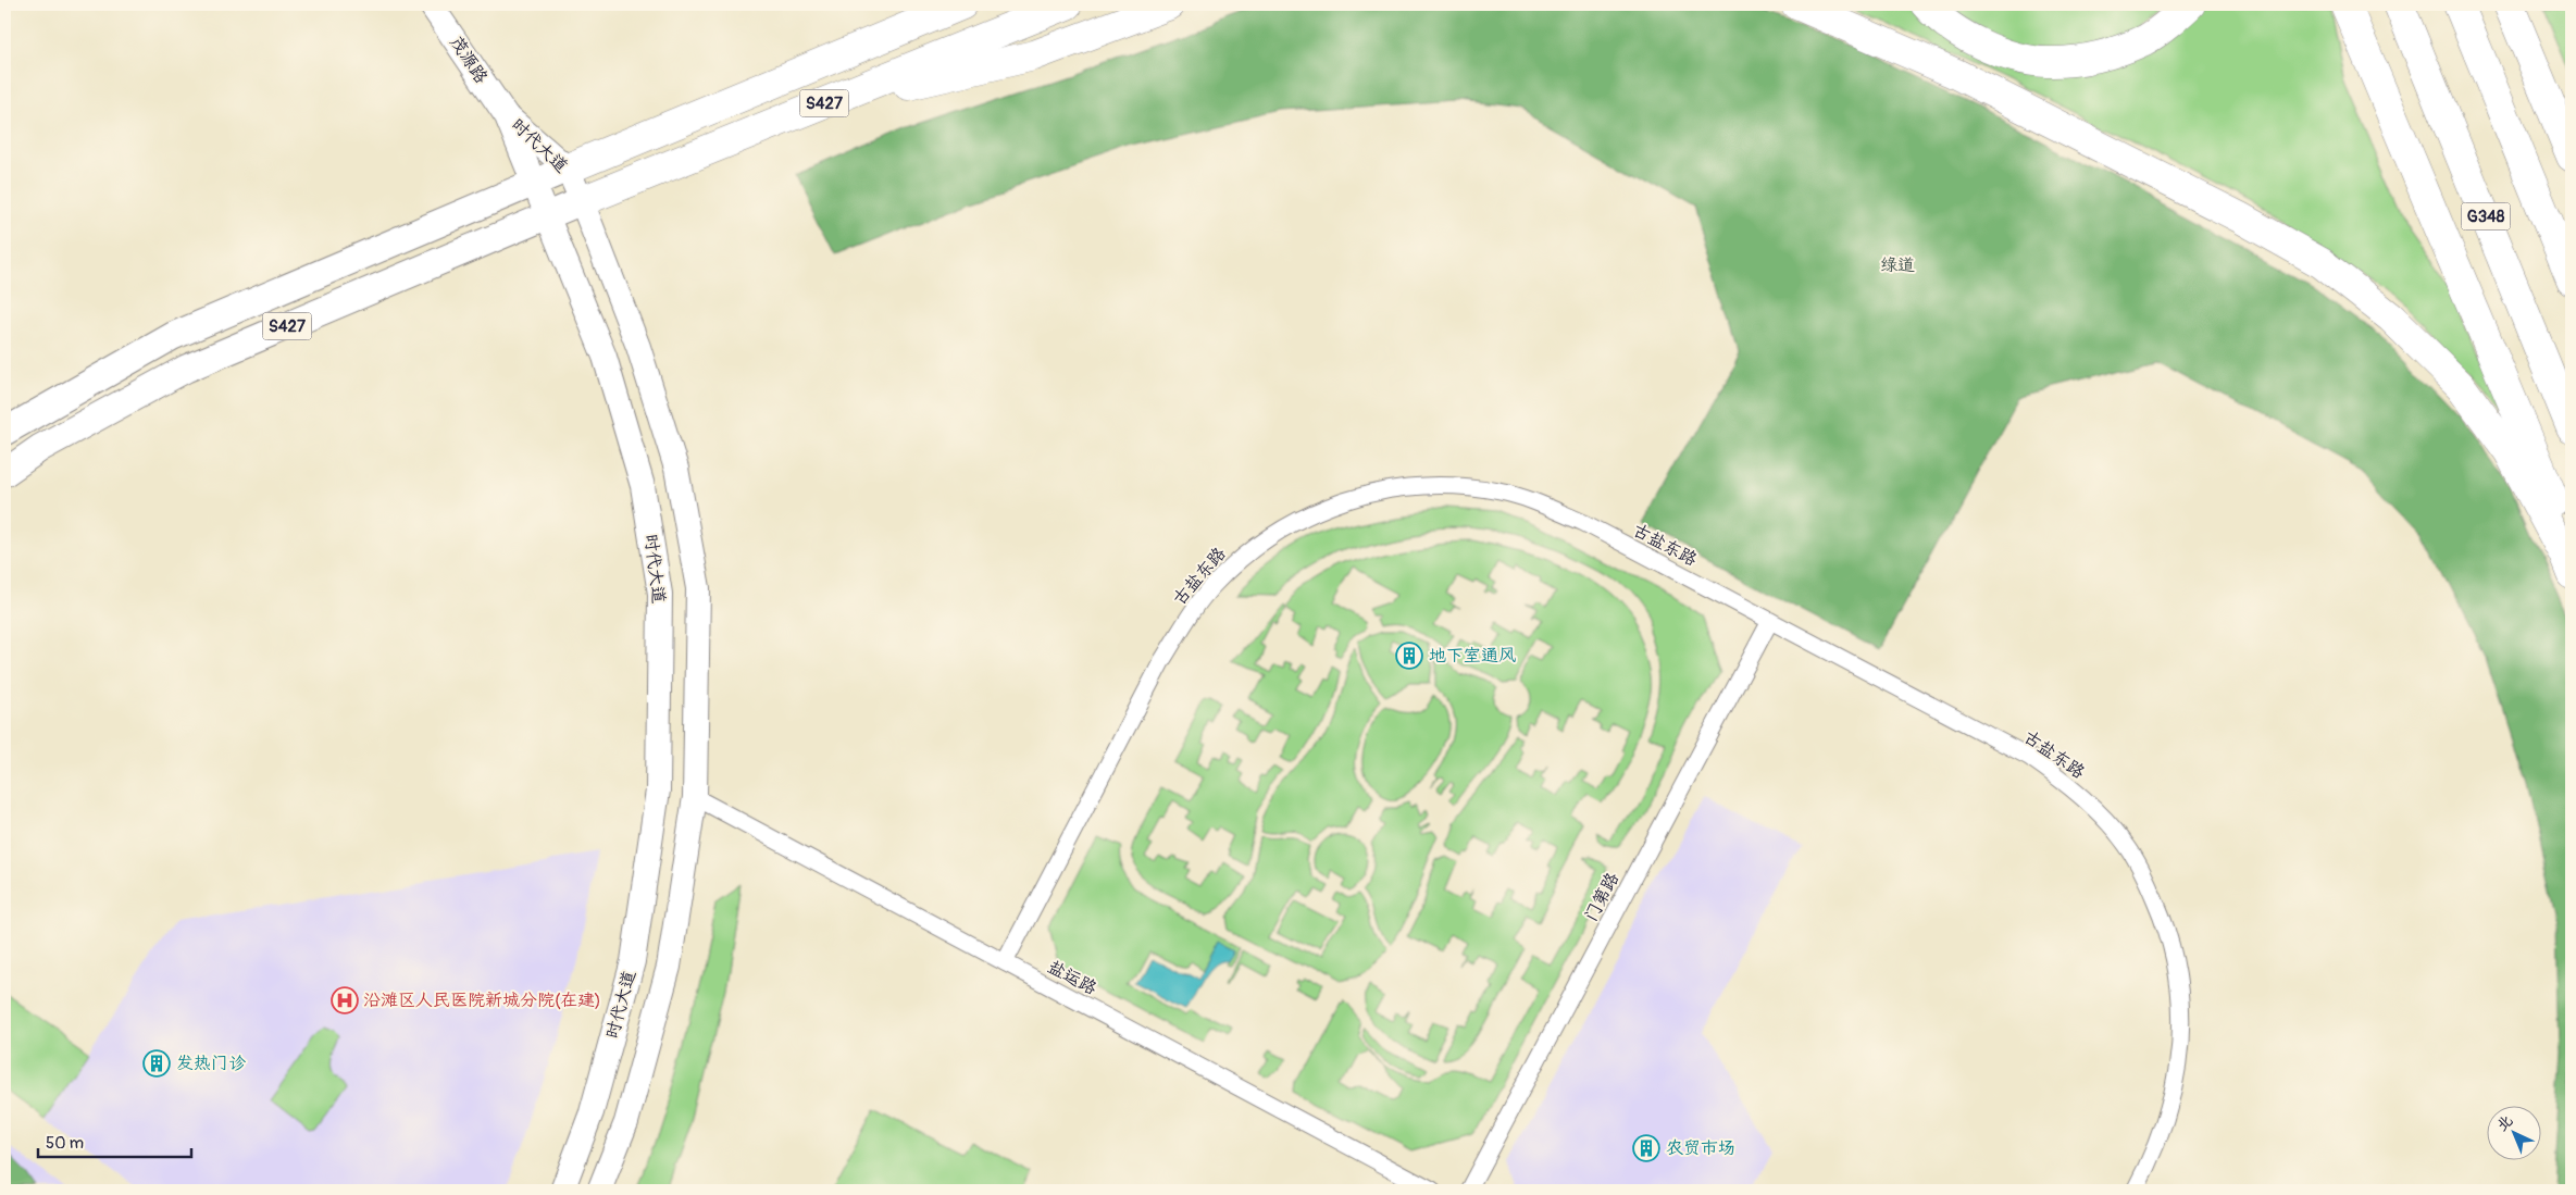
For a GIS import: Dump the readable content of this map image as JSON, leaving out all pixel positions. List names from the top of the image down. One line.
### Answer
{"streets":{"highway":["S427","G348"],"main road":["茂源路","时代大道"],"street":["古盐东路","门第路","盐运路"]},"crossings":[["茂源路","时代大道"],["S427","时代大道"],["时代大道","盐运路"],["古盐东路","门第路"],["古盐东路","盐运路"]],"parks":["绿道"],"places":{"building":["地下室通风","发热门诊","农贸市场"],"hospital":["沿滩区人民医院新城分院(在建)"]},"scale_bar":"50 m","north":"top left"}
